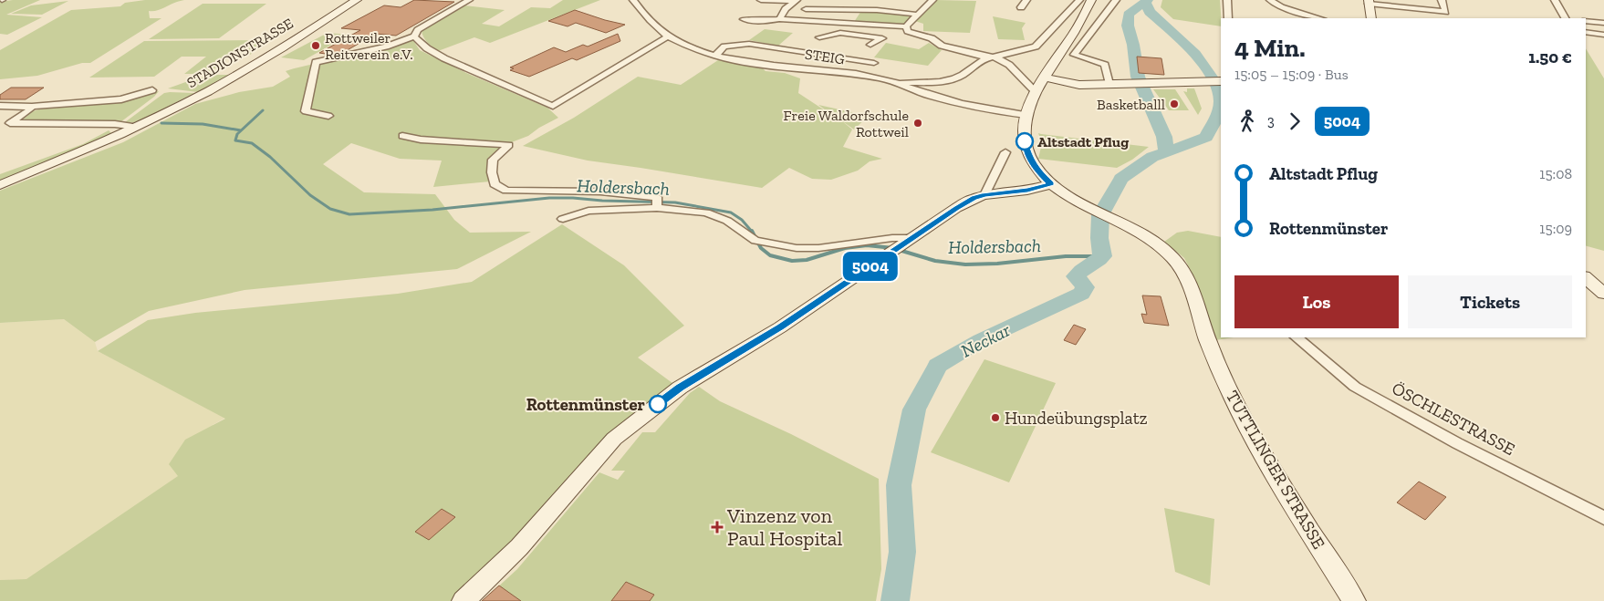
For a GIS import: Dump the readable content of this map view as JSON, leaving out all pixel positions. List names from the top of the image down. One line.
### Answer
{"streets":{"street":["STADIONSTRASSE","STEIG","ÖSCHLESTRASSE","TUTTLINGER STRASSE"]},"crossings":[["STEIG","TUTTLINGER STRASSE"]],"water":["Holdersbach","Neckar"],"places":{"other":["Rottweiler Reitverein e.V.","Basketballl","Freie Waldorfschule Rottweil","Altstadt Pflug","Rottenmünster","Hundeübungsplatz"],"health":["Vinzenz von Paul Hospital"]},"lines":["bus line 5004"],"page":{"on_map":"5004","heading":["4 Min.","15:05 – 15:09 · Bus","1.50 €"],"legs":["3","5004"],"list":[{"name":"Altstadt Pflug","value":"15:08"},{"name":"Rottenmünster","value":"15:09"}],"buttons":["Los","Tickets"]}}
